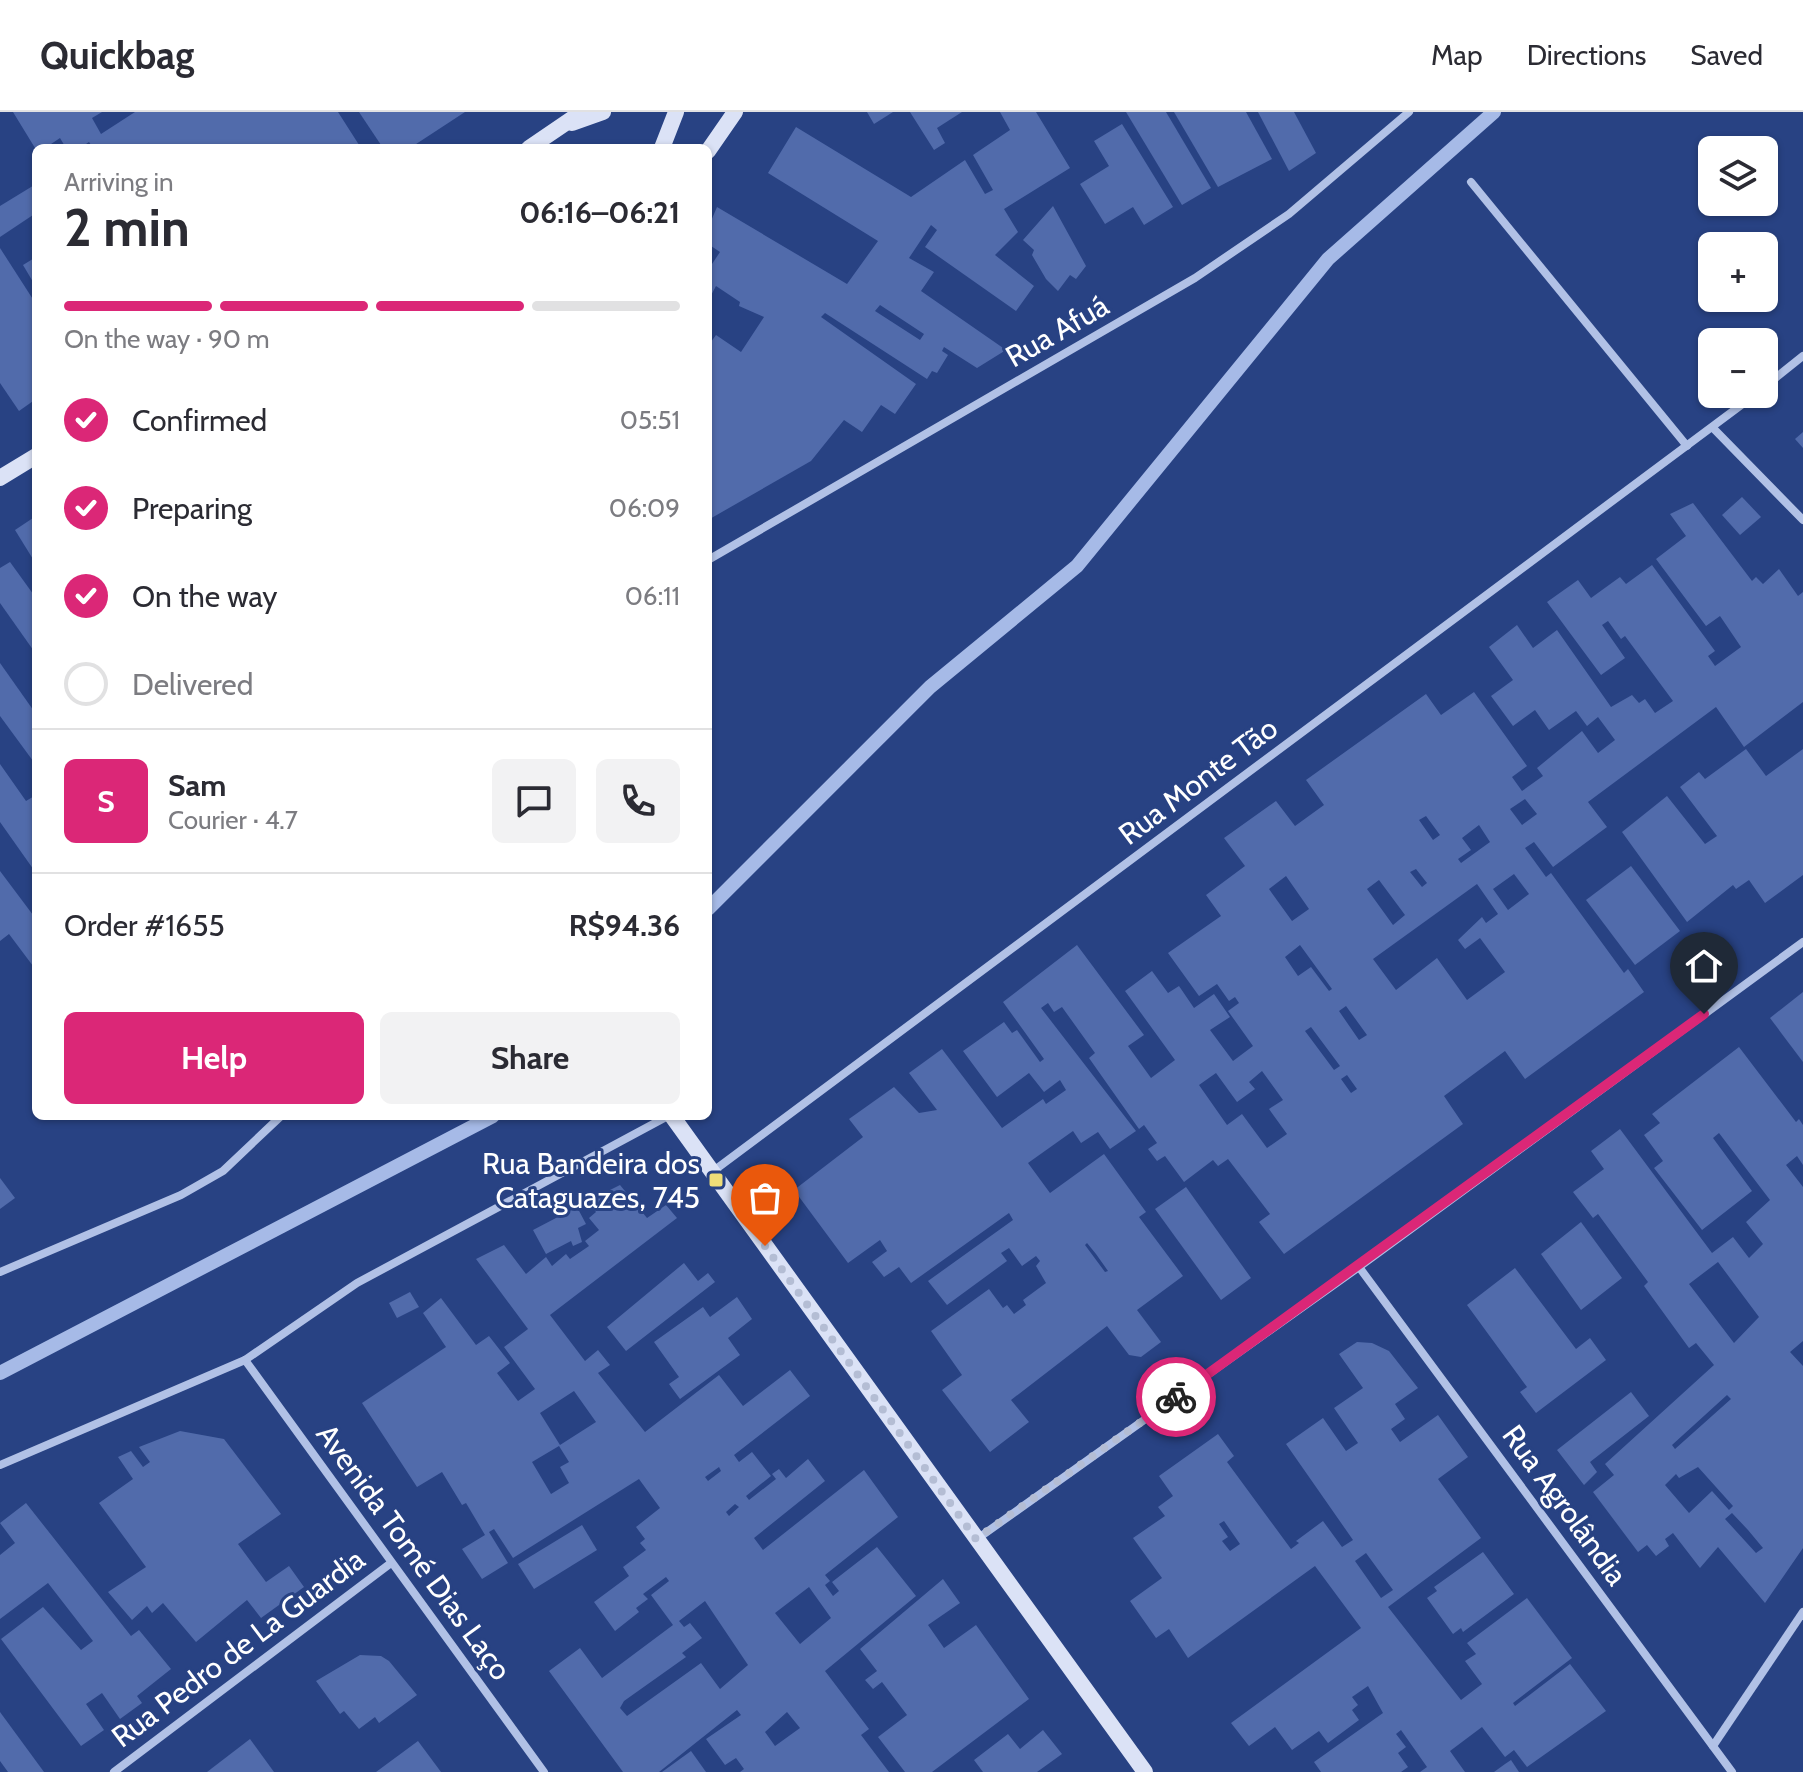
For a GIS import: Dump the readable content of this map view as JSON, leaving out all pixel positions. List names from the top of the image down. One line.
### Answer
{"streets":{"street":["Rua Afuá","Rua Monte Tão","Rua Agrolândia","Avenida Tomé Dias Laço","Rua Pedro de La Guardia"]},"crossings":[["Avenida Tomé Dias Laço","Rua Pedro de La Guardia"]],"places":{"transit":["Rua Bandeira dos Cataguazes, 745"]},"page":{"header":"Quickbag","nav":["Map","Directions","Saved"],"map_buttons":["+","−"],"heading":["2 min","Arriving in","06:16–06:21"],"panel":["Sam","Courier · 4.7","Order #1655","R$94.36"],"bar":"On the way · 90 m","list":[["Confirmed","05:51"],["Preparing","06:09"],["On the way","06:11"],"Delivered"],"round":"S","buttons":["Help","Share"]}}
